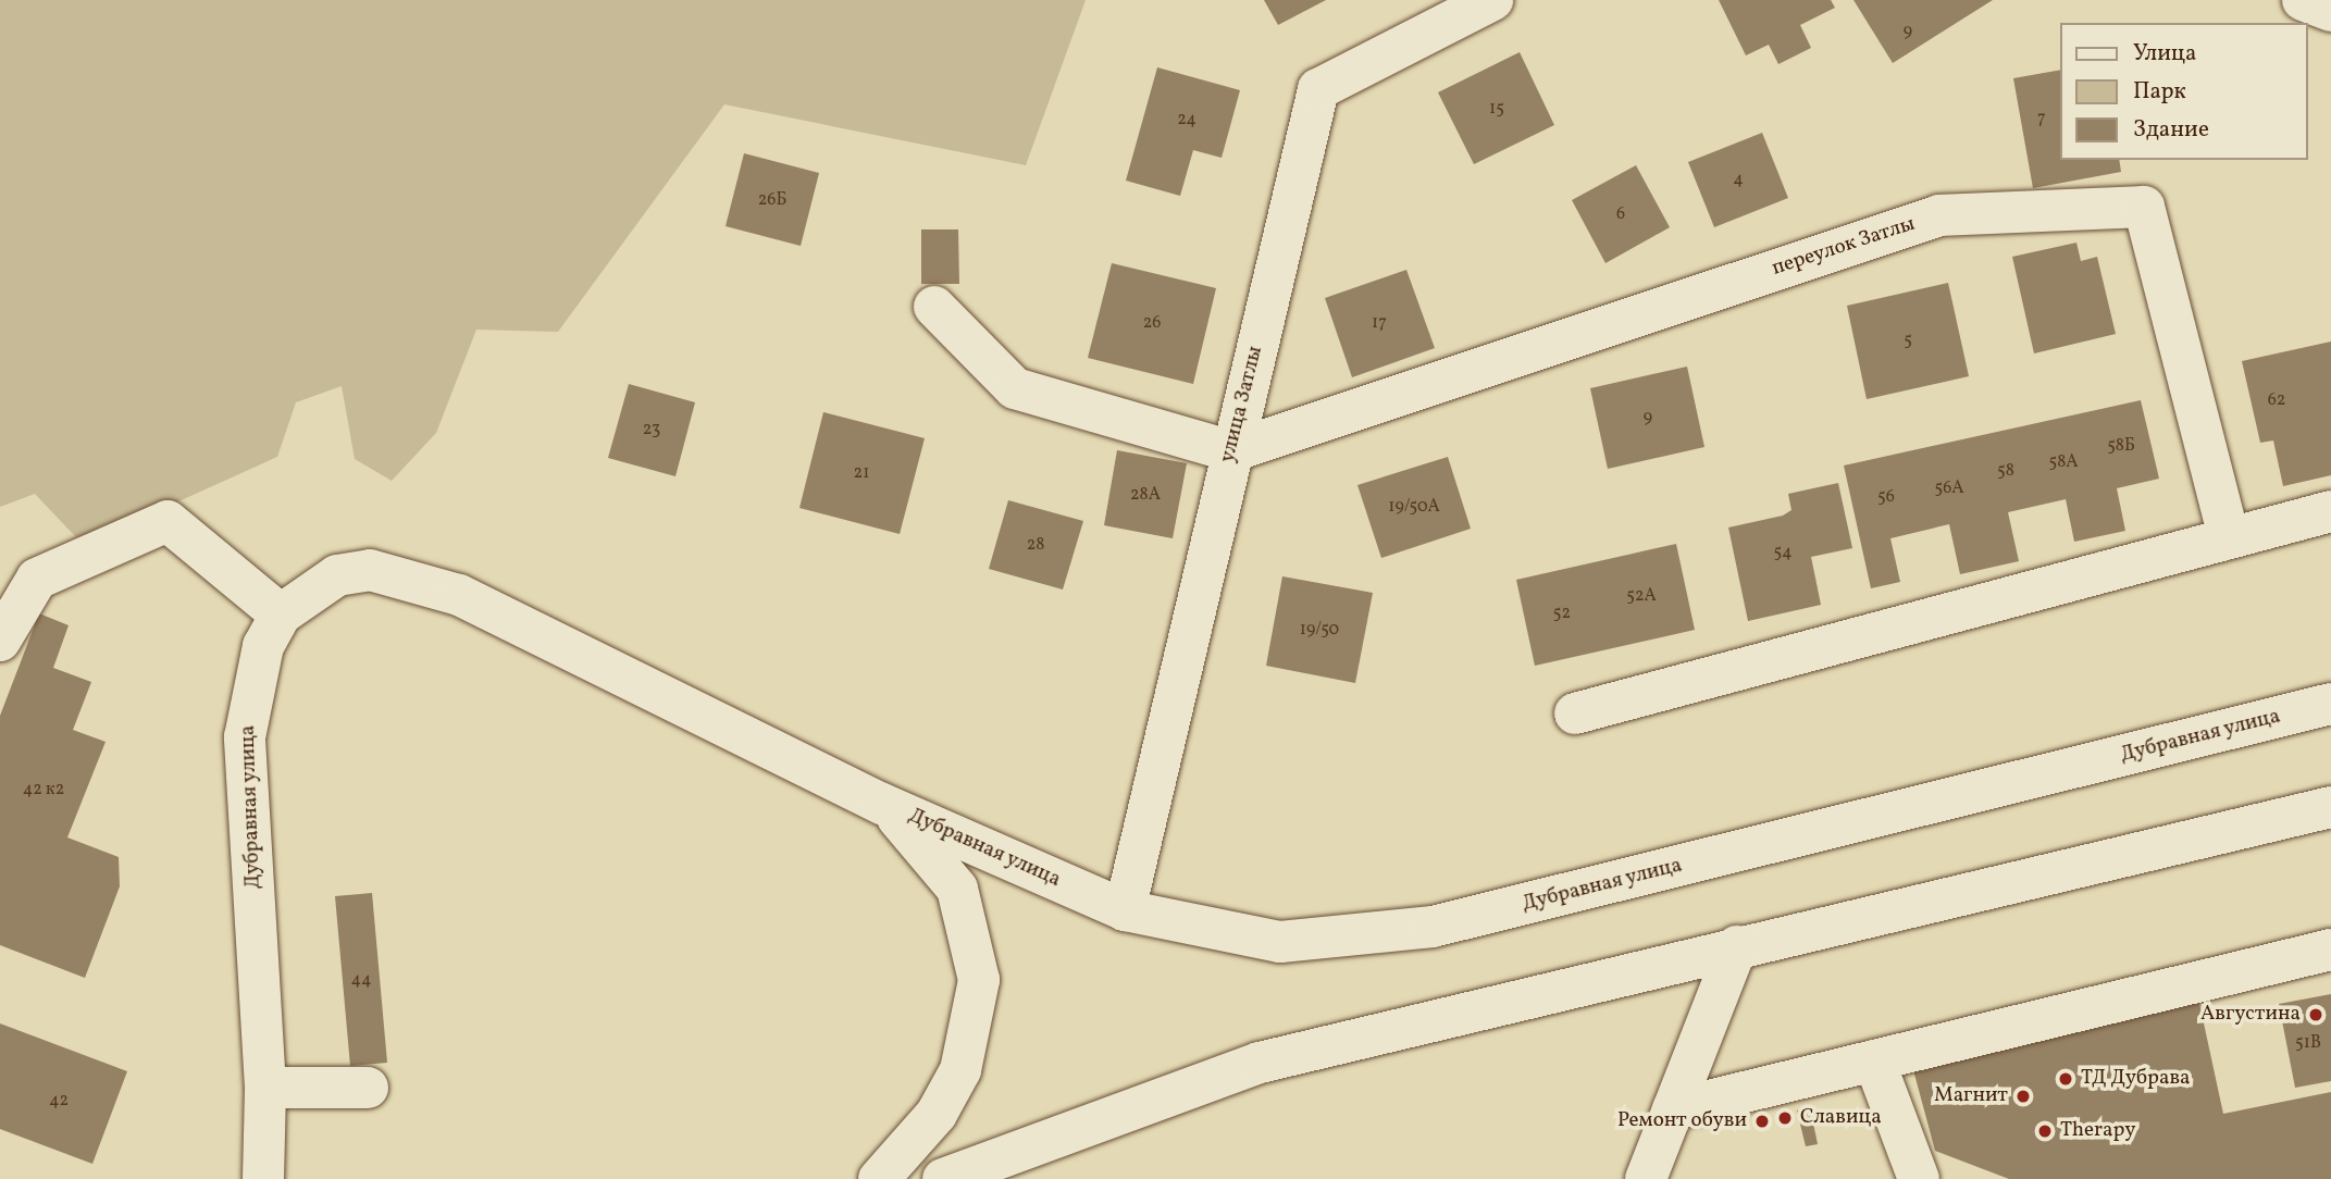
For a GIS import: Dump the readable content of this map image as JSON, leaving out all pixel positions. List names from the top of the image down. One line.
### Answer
{"streets":{"street":["переулок Затлы","улица Затлы","Дубравная улица"]},"crossings":[["переулок Затлы","улица Затлы"],["улица Затлы","Дубравная улица"]],"places":["Августина","ТД Дубрава","Магнит","Славица","Ремонт обуви","Therapy"],"house_numbers":["9","15","7","24","4","26Б","6","26","17","5","62","9","23","58Б","58А","58","21","56А","28А","56","19/50А","28","54","52А","52","19/50","42 к2","44","51В","42"],"legend":["Улица","Парк","Здание"]}
